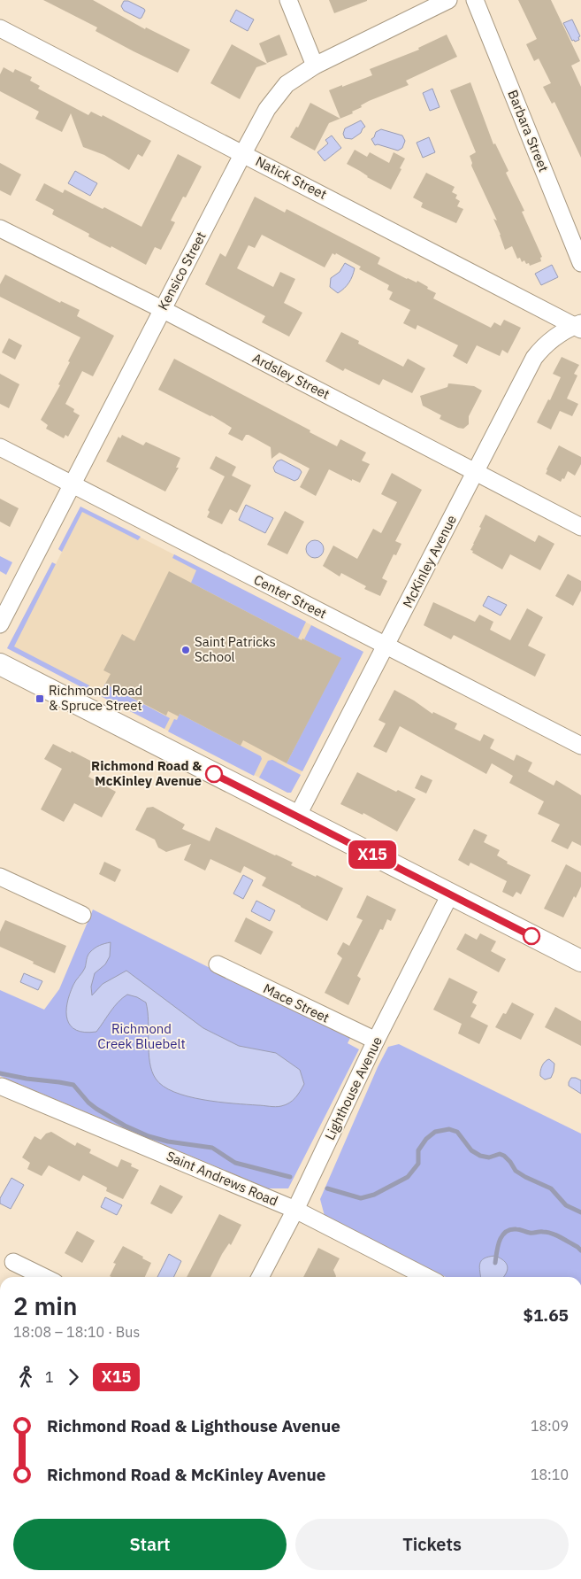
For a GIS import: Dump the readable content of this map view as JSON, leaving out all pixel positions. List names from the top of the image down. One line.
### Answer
{"streets":{"street":["Barbara Street","Natick Street","Kensico Street","Ardsley Street","McKinley Avenue","Center Street","Mace Street","Lighthouse Avenue","Saint Andrews Road"]},"crossings":[["Natick Street","Kensico Street"],["Natick Street","McKinley Avenue"],["Kensico Street","Ardsley Street"],["Kensico Street","Center Street"],["Ardsley Street","McKinley Avenue"],["McKinley Avenue","Center Street"],["Mace Street","Lighthouse Avenue"],["Lighthouse Avenue","Saint Andrews Road"]],"parks":["Richmond Creek Bluebelt"],"places":{"other":["Saint Patricks School","Richmond Road & McKinley Avenue"],"transit":["Richmond Road & Spruce Street"]},"lines":["bus line X15"],"page":{"on_map":"X15","heading":["2 min","18:08 – 18:10 · Bus","$1.65"],"legs":["1","X15"],"list":[{"name":"Richmond Road & Lighthouse Avenue","value":"18:09"},{"name":"Richmond Road & McKinley Avenue","value":"18:10"}],"buttons":["Start","Tickets"]}}
